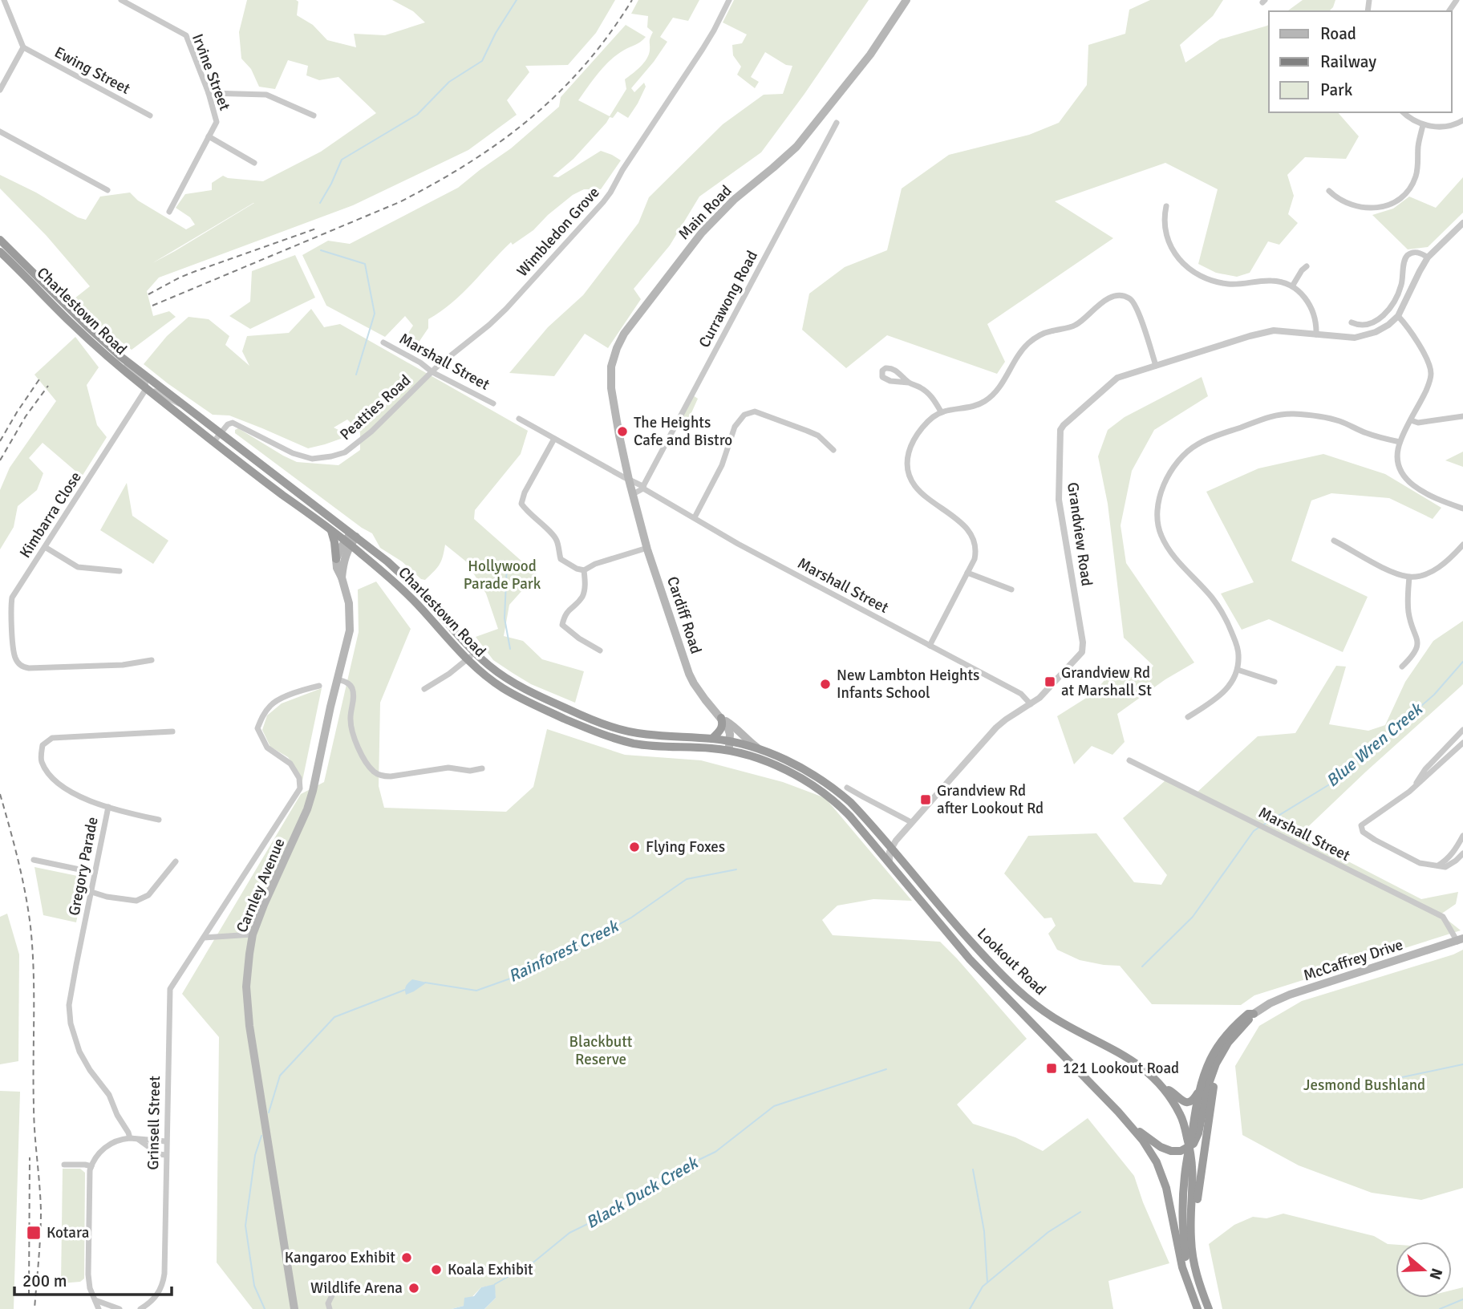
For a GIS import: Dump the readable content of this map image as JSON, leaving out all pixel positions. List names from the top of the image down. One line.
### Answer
{"streets":{"highway":["Charlestown Road","Lookout Road"],"main road":["Main Road","Cardiff Road","Carnley Avenue","McCaffrey Drive"],"street":["Ewing Street","Irvine Street","Wimbledon Grove","Currawong Road","Marshall Street","Peatties Road","Kimbarra Close","Grandview Road","Gregory Parade","Grinsell Street"]},"crossings":[["Main Road","Marshall Street"],["Main Road","Cardiff Road"],["Wimbledon Grove","Marshall Street"],["Wimbledon Grove","Peatties Road"],["Currawong Road","Marshall Street"],["Charlestown Road","Peatties Road"],["Charlestown Road","Kimbarra Close"],["Charlestown Road","Cardiff Road"],["Charlestown Road","Carnley Avenue"],["Charlestown Road","Lookout Road"],["Marshall Street","Peatties Road"],["Marshall Street","Grandview Road"],["Marshall Street","Cardiff Road"],["Marshall Street","McCaffrey Drive"],["Grandview Road","Lookout Road"],["Cardiff Road","Lookout Road"]],"water":["Blue Wren Creek","Rainforest Creek","Black Duck Creek"],"parks":["Hollywood Parade Park","Blackbutt Reserve","Jesmond Bushland"],"places":{"other":["The Heights Cafe and Bistro","New Lambton Heights Infants School","Flying Foxes","Kangaroo Exhibit","Koala Exhibit","Wildlife Arena"],"transit":["Grandview Rd at Marshall St","Grandview Rd after Lookout Rd","121 Lookout Road","Kotara"]},"legend":["Road","Railway","Park"],"scale_bar":"200 m","north":"right"}
